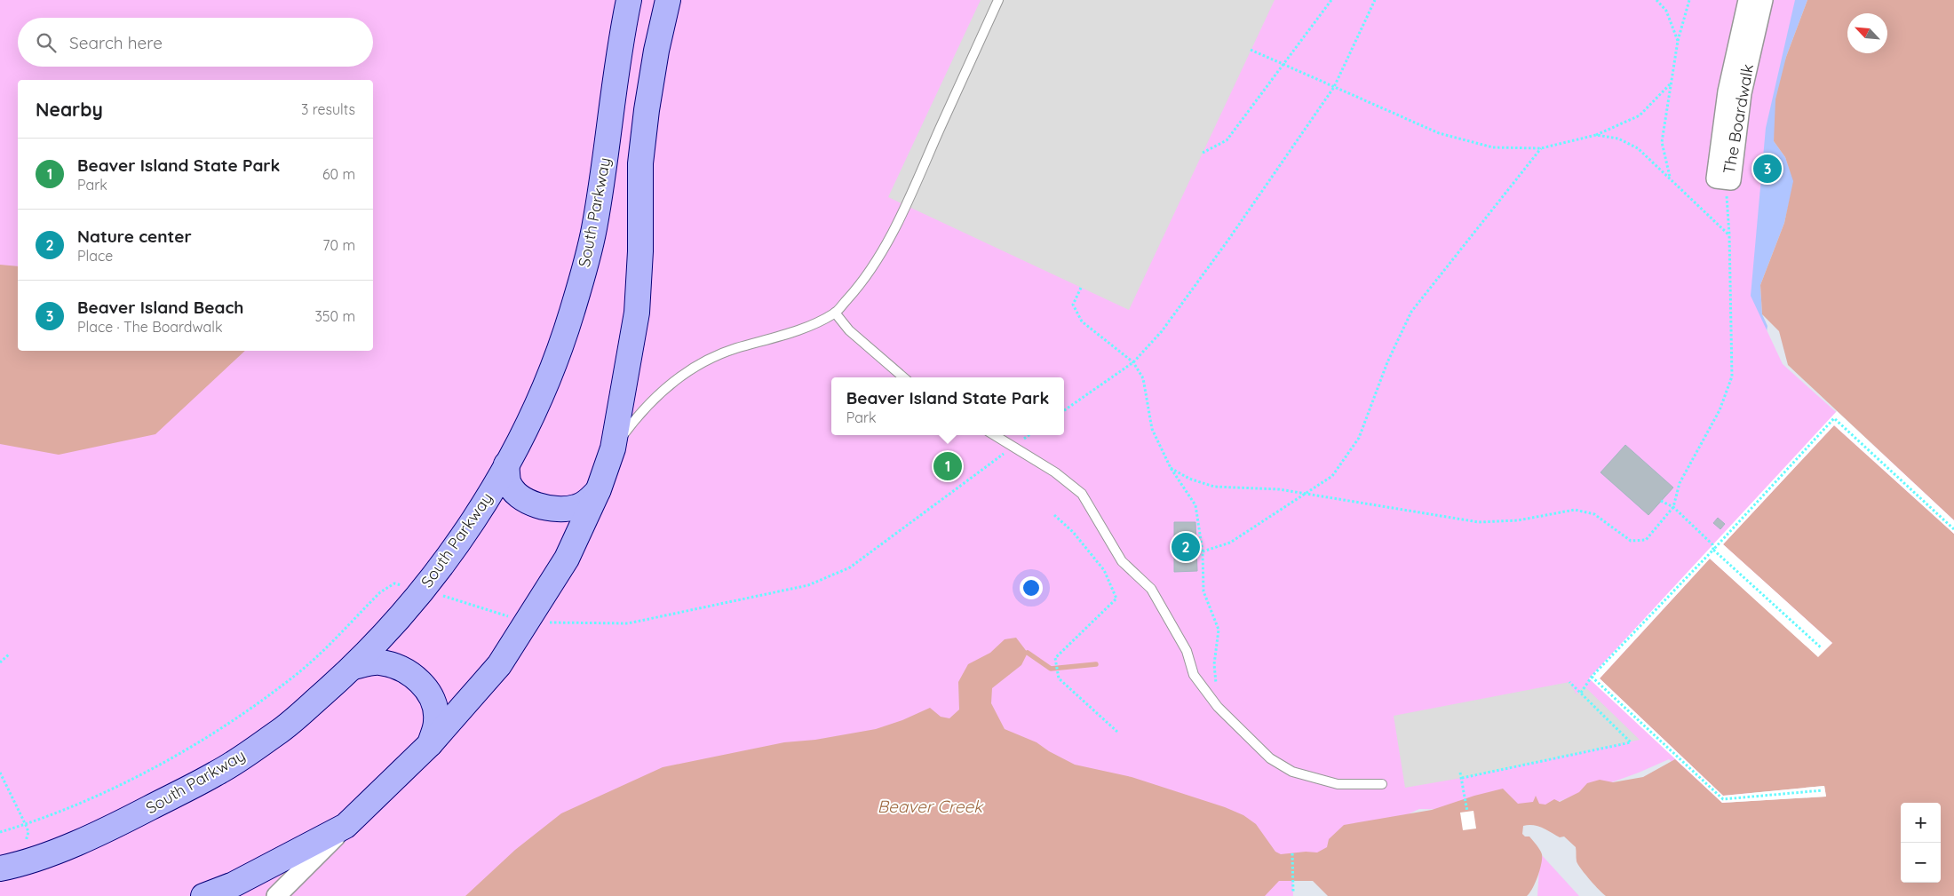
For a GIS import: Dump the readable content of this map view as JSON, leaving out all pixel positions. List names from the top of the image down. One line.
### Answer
{"streets":{"street":["The Boardwalk","South Parkway"]},"water":["Beaver Creek"],"north":"top left","page":{"search":"Search here","heading":["Nearby","3 results"],"list":[{"mark":"1","name":"Beaver Island State Park","note":"Park","value":"60 m"},{"mark":"2","name":"Nature center","note":"Place","value":"70 m"},{"mark":"3","name":"Beaver Island Beach","note":"Place · The Boardwalk","value":"350 m"}],"pins":["3","1","2"],"popup":["Beaver Island State Park","Park"],"map_buttons":["+","−"]}}
